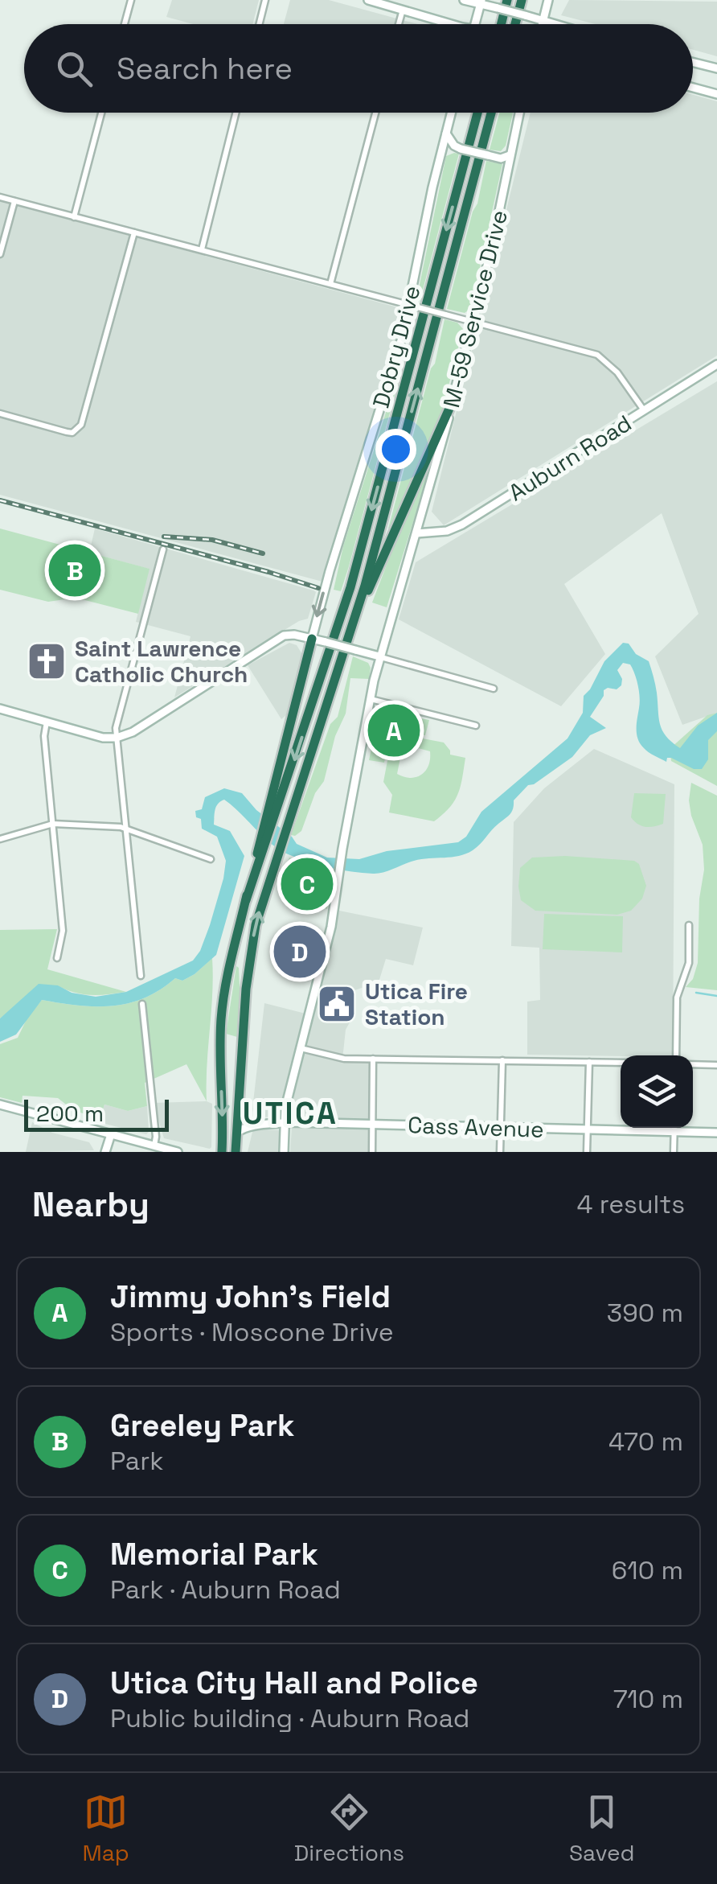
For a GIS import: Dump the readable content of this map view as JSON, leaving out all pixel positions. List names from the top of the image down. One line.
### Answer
{"streets":{"street":["M-59 Service Drive","Dobry Drive","Auburn Road","Cass Avenue"]},"one_way":["Dobry Drive"],"districts":["UTICA"],"places":{"church":["Saint Lawrence Catholic Church"],"public building":["Utica Fire Station"]},"scale_bar":"200 m","page":{"search":"Search here","pins":["B","A","C","D"],"scale":"200 m","heading":["Nearby","4 results"],"list":[{"mark":"A","name":"Jimmy John's Field","note":"Sports · Moscone Drive","value":"390 m"},{"mark":"B","name":"Greeley Park","note":"Park","value":"470 m"},{"mark":"C","name":"Memorial Park","note":"Park · Auburn Road","value":"610 m"},{"mark":"D","name":"Utica City Hall and Police","note":"Public building · Auburn Road","value":"710 m"}],"nav":["Map","Directions","Saved"]}}
